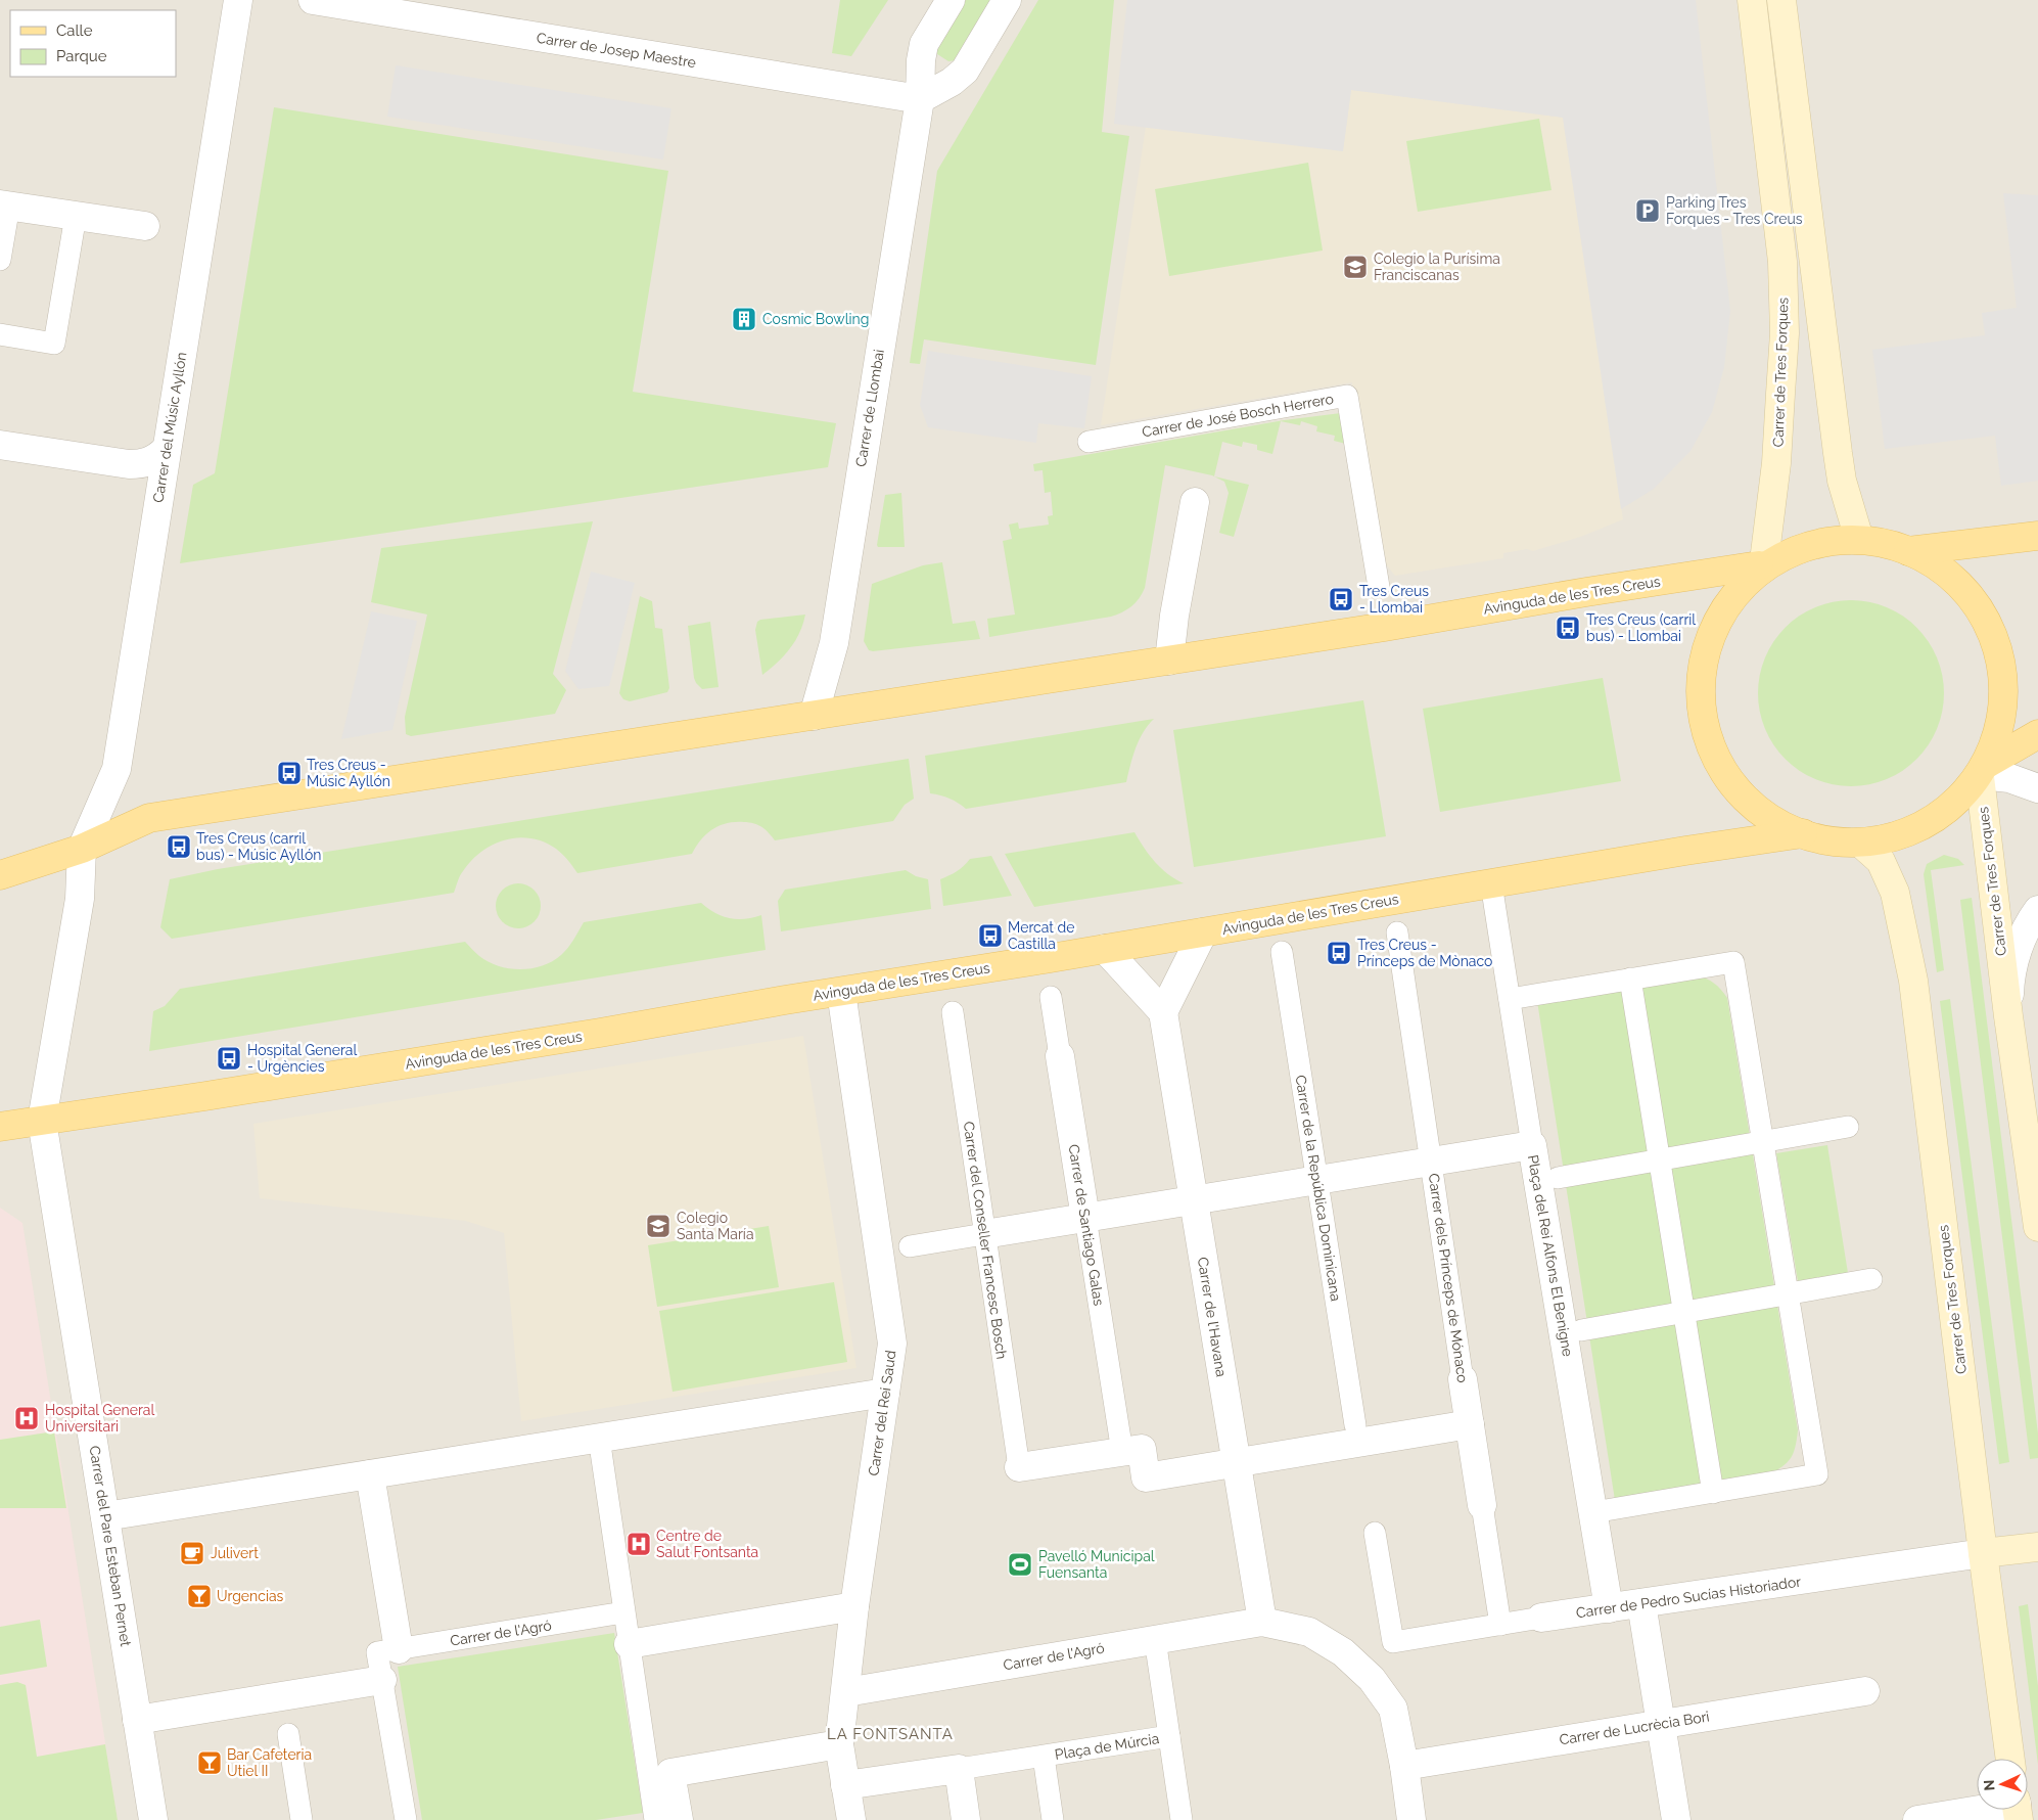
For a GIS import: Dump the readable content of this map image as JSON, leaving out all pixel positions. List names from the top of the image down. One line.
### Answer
{"streets":{"main road":["Carrer de Tres Forques","Avinguda de les Tres Creus"],"street":["Carrer de Josep Maestre","Carrer de Llombai","Carrer de José Bosch Herrero","Carrer del Músic Ayllón","Carrer de la República Dominicana","Carrer de Santiago Galas","Carrer del Conseller Francesc Bosch","Plaça del Rei Alfons El Benigne","Carrer dels Prínceps de Mónaco","Carrer de l'Havana","Carrer del Rei Saud","Carrer del Pare Esteban Pernet","Carrer de Pedro Sucías Historiador","Carrer de l'Agró","Carrer de Lucrècia Bori","Plaça de Múrcia"]},"crossings":[["Carrer de Josep Maestre","Carrer de Llombai"],["Carrer de Tres Forques","Avinguda de les Tres Creus"],["Carrer de Tres Forques","Carrer de Pedro Sucías Historiador"],["Carrer de Llombai","Avinguda de les Tres Creus"],["Carrer del Músic Ayllón","Avinguda de les Tres Creus"],["Carrer del Músic Ayllón","Carrer del Pare Esteban Pernet"],["Avinguda de les Tres Creus","Plaça del Rei Alfons El Benigne"],["Avinguda de les Tres Creus","Carrer del Rei Saud"],["Avinguda de les Tres Creus","Carrer del Pare Esteban Pernet"],["Plaça del Rei Alfons El Benigne","Carrer de Pedro Sucías Historiador"],["Carrer dels Prínceps de Mónaco","Carrer de Pedro Sucías Historiador"],["Carrer de l'Havana","Carrer de l'Agró"],["Carrer del Rei Saud","Carrer de l'Agró"],["Carrer del Rei Saud","Plaça de Múrcia"],["Carrer del Pare Esteban Pernet","Carrer de l'Agró"],["Carrer de l'Agró","Plaça de Múrcia"]],"districts":["LA FONTSANTA"],"places":{"parking":["Parking Tres Forques - Tres Creus"],"school or university":["Colegio la Purísima Franciscanas","Colegio Santa María"],"building":["Cosmic Bowling"],"bus stop":["Tres Creus - Llombai","Tres Creus (carril bus) - Llombai","Tres Creus - Músic Ayllón","Tres Creus (carril bus) - Músic Ayllón","Mercat de Castilla","Tres Creus - Prínceps de Mònaco","Hospital General - Urgències"],"hospital":["Hospital General Universitari","Centre de Salut Fontsanta"],"cafe":["Julivert"],"sports":["Pavelló Municipal Fuensanta"],"bar":["Urgencias","Bar Cafeteria Utiel II"]},"legend":["Calle","Parque"],"north":"left"}
